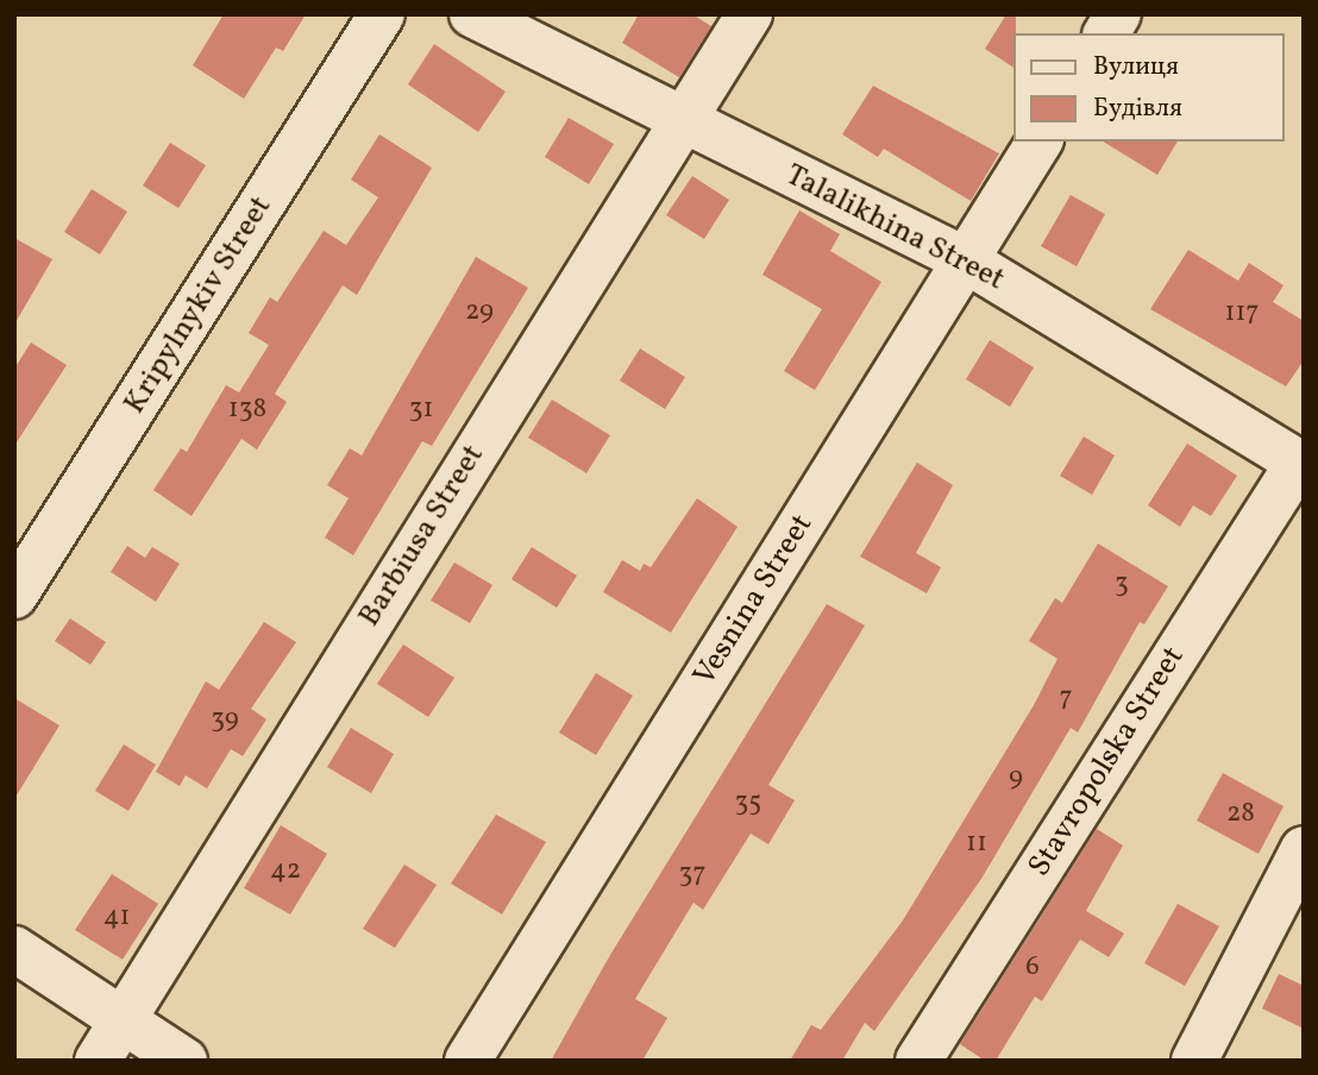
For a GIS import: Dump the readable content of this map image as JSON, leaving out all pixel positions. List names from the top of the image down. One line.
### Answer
{"streets":{"street":["Talalikhina Street","Kripylnykiv Street","Barbiusa Street","Vesnina Street","Stavropolska Street"]},"crossings":[["Talalikhina Street","Barbiusa Street"],["Talalikhina Street","Vesnina Street"],["Talalikhina Street","Stavropolska Street"]],"house_numbers":["29","117","138","31","3","7","39","9","35","28","11","42","37","41","6"],"legend":["Вулиця","Будівля"]}
